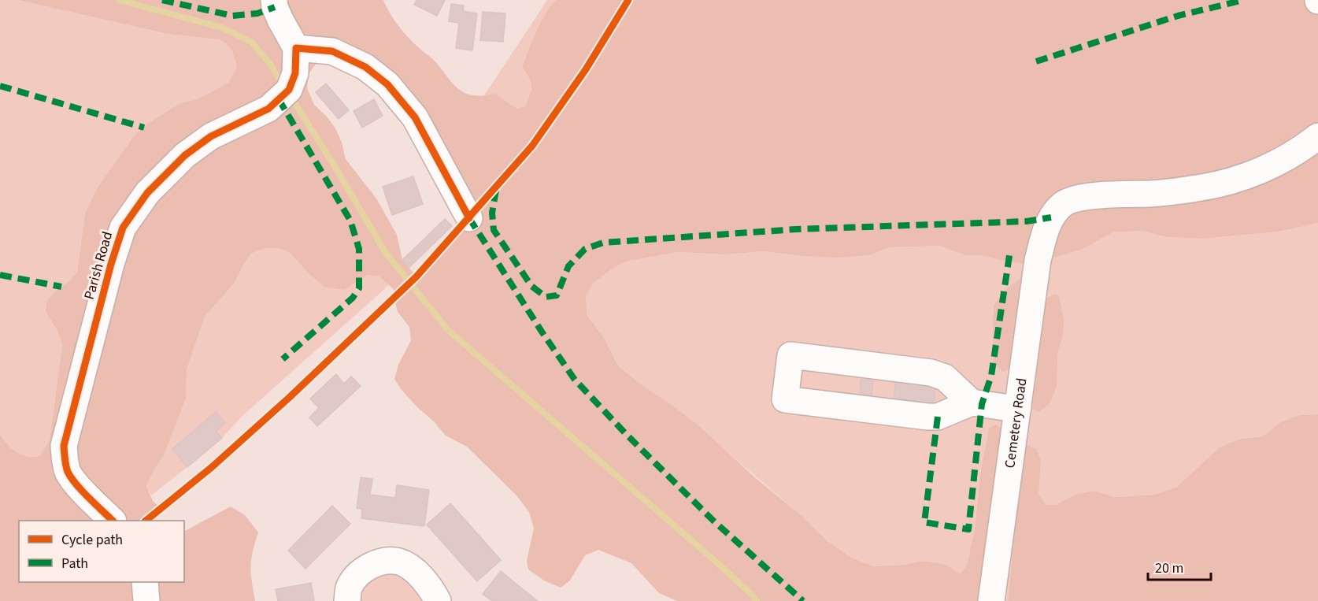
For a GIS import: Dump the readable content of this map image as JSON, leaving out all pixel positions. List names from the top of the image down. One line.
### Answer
{"streets":{"street":["Parish Road","Cemetery Road"]},"legend":["Cycle path","Path"],"scale_bar":"20 m"}
